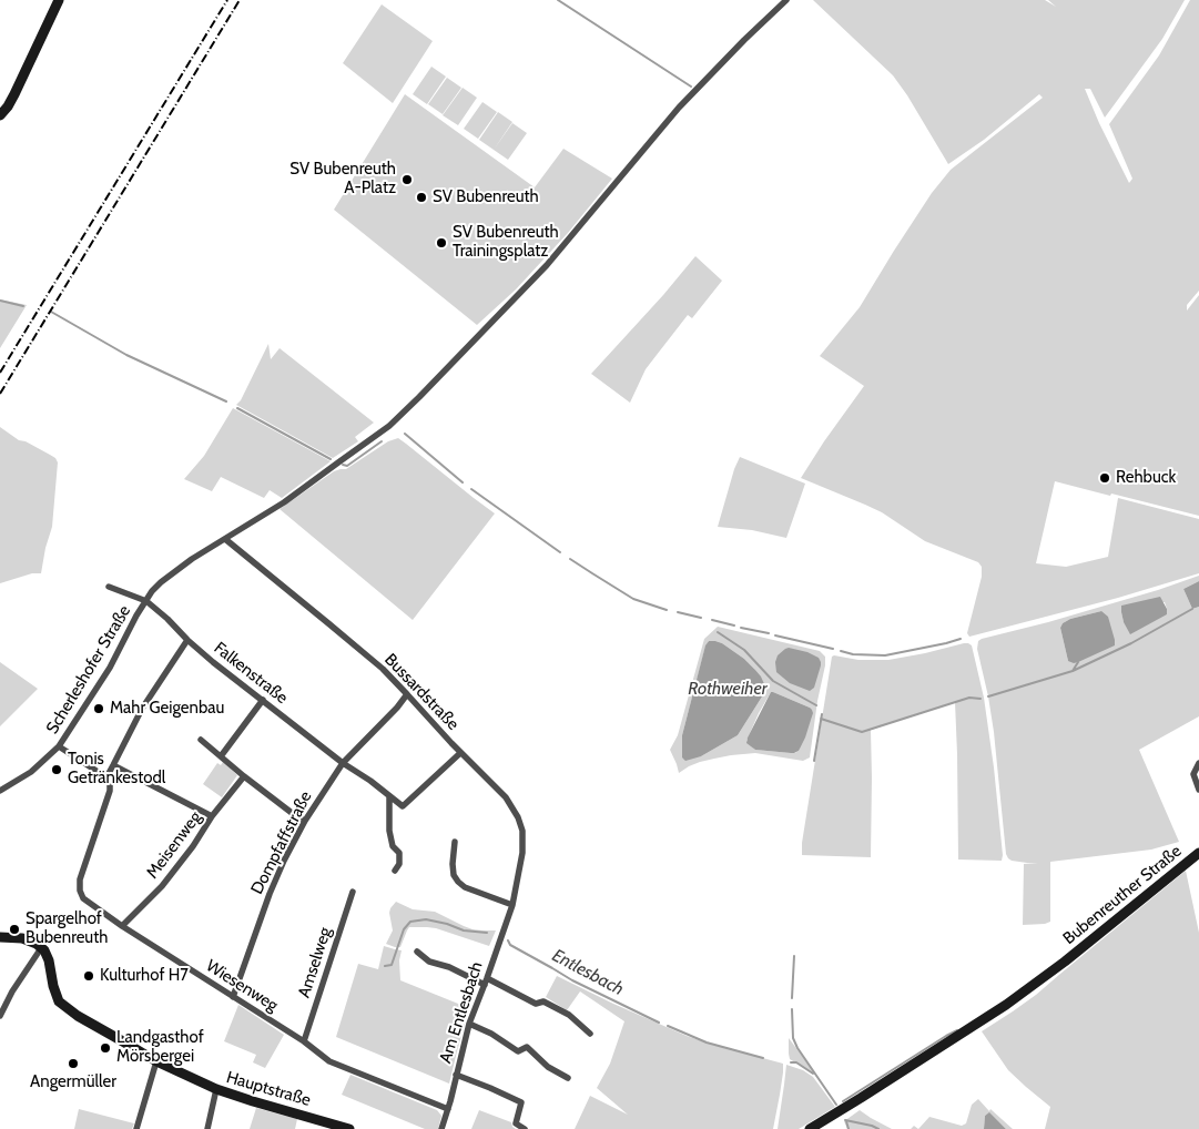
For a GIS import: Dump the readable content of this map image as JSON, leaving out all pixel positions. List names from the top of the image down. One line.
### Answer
{"streets":{"street":["Scherleshofer Straße","Falkenstraße","Bussardstraße","Dompfaffstraße","Meisenweg","Bubenreuther Straße","Amselweg","Wiesenweg","Am Entlesbach","Hauptstraße"]},"crossings":[["Scherleshofer Straße","Falkenstraße"],["Scherleshofer Straße","Bussardstraße"],["Falkenstraße","Dompfaffstraße"],["Falkenstraße","Wiesenweg"],["Bussardstraße","Dompfaffstraße"],["Bussardstraße","Am Entlesbach"],["Dompfaffstraße","Wiesenweg"],["Meisenweg","Wiesenweg"],["Amselweg","Wiesenweg"],["Wiesenweg","Am Entlesbach"]],"water":["Rothweiher","Entlesbach"],"places":["SV Bubenreuth A-Platz","SV Bubenreuth","SV Bubenreuth Trainingsplatz","Rehbuck","Mahr Geigenbau","Tonis Getränkestodl","Spargelhof Bubenreuth","Kulturhof H7","Landgasthof Mörsbergei","Angermüller"]}
